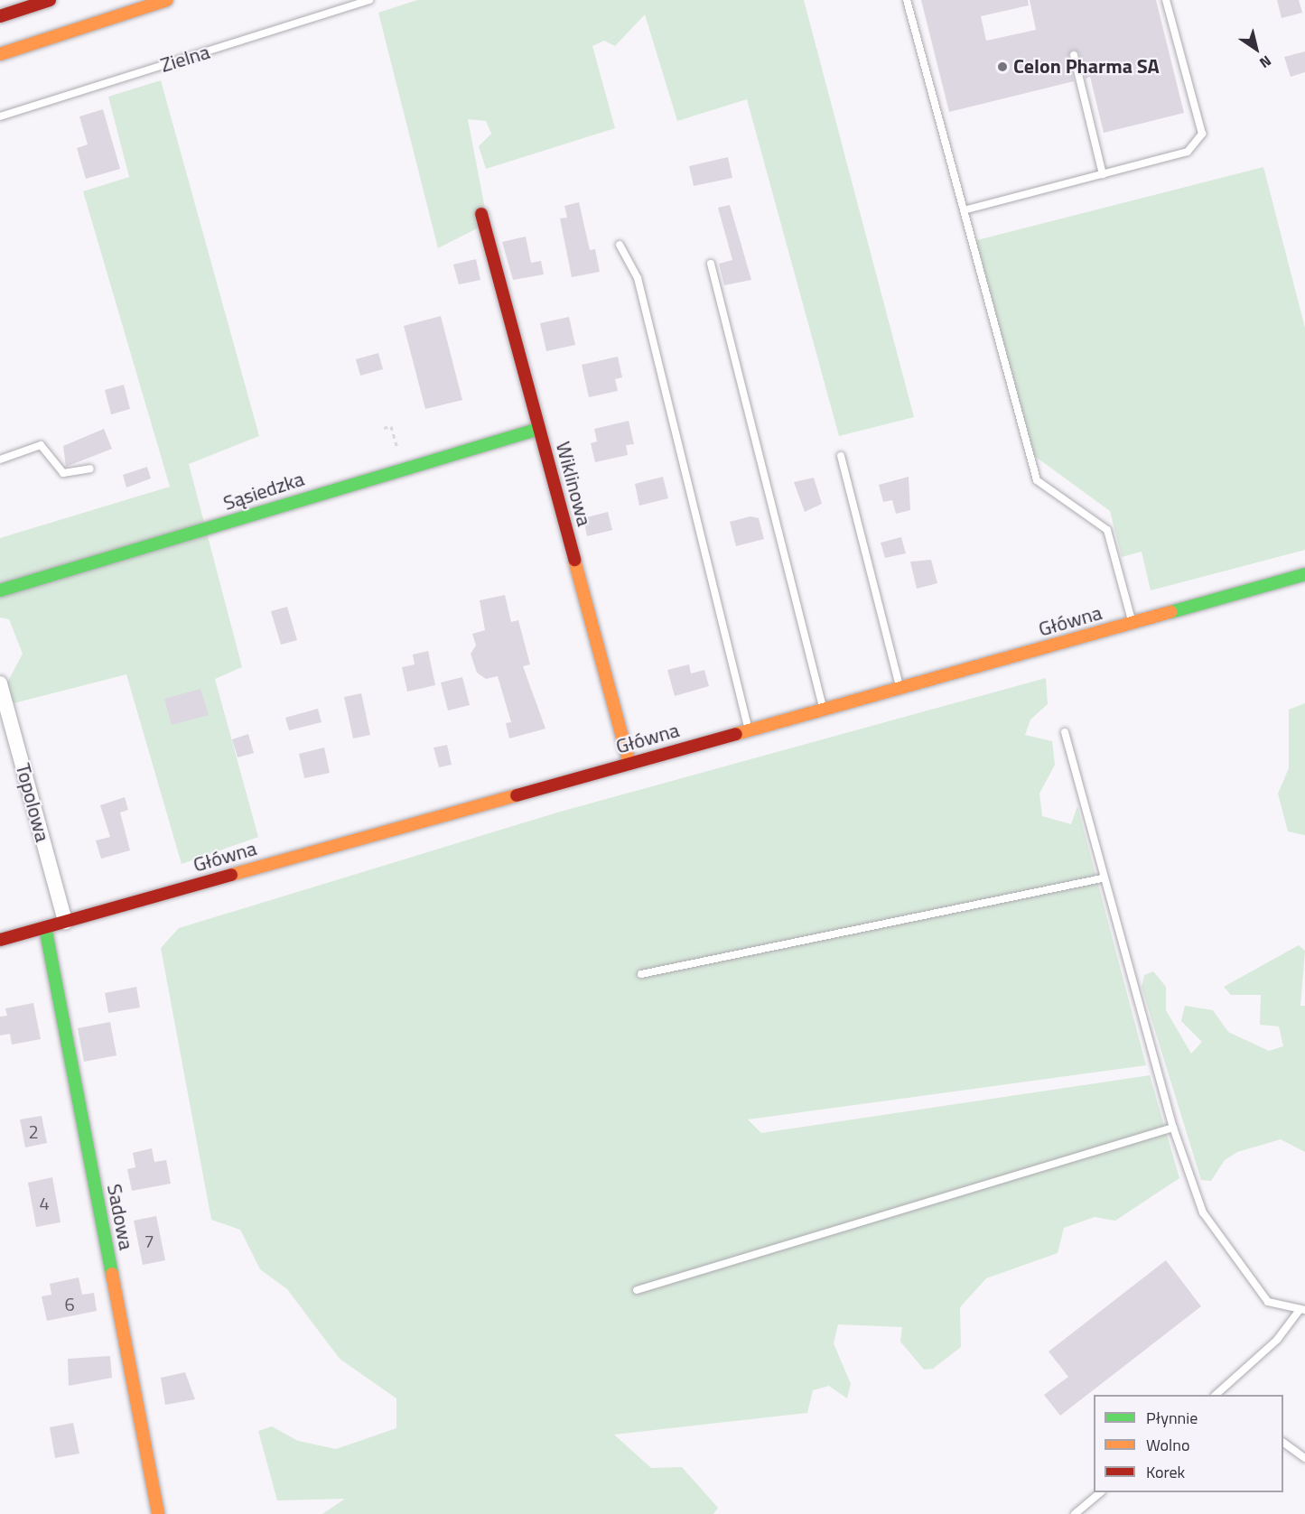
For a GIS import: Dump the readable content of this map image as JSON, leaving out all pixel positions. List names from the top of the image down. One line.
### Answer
{"streets":{"main road":["Wiklinowa","Sąsiedzka","Główna","Sadowa"],"street":["Topolowa"],"lane":["Zielna"]},"crossings":[["Wiklinowa","Sąsiedzka"],["Wiklinowa","Główna"],["Główna","Topolowa"],["Główna","Sadowa"]],"places":["Celon Pharma SA"],"house_numbers":["2","4","7","6"],"legend":["Płynnie","Wolno","Korek"],"north":"bottom right"}
